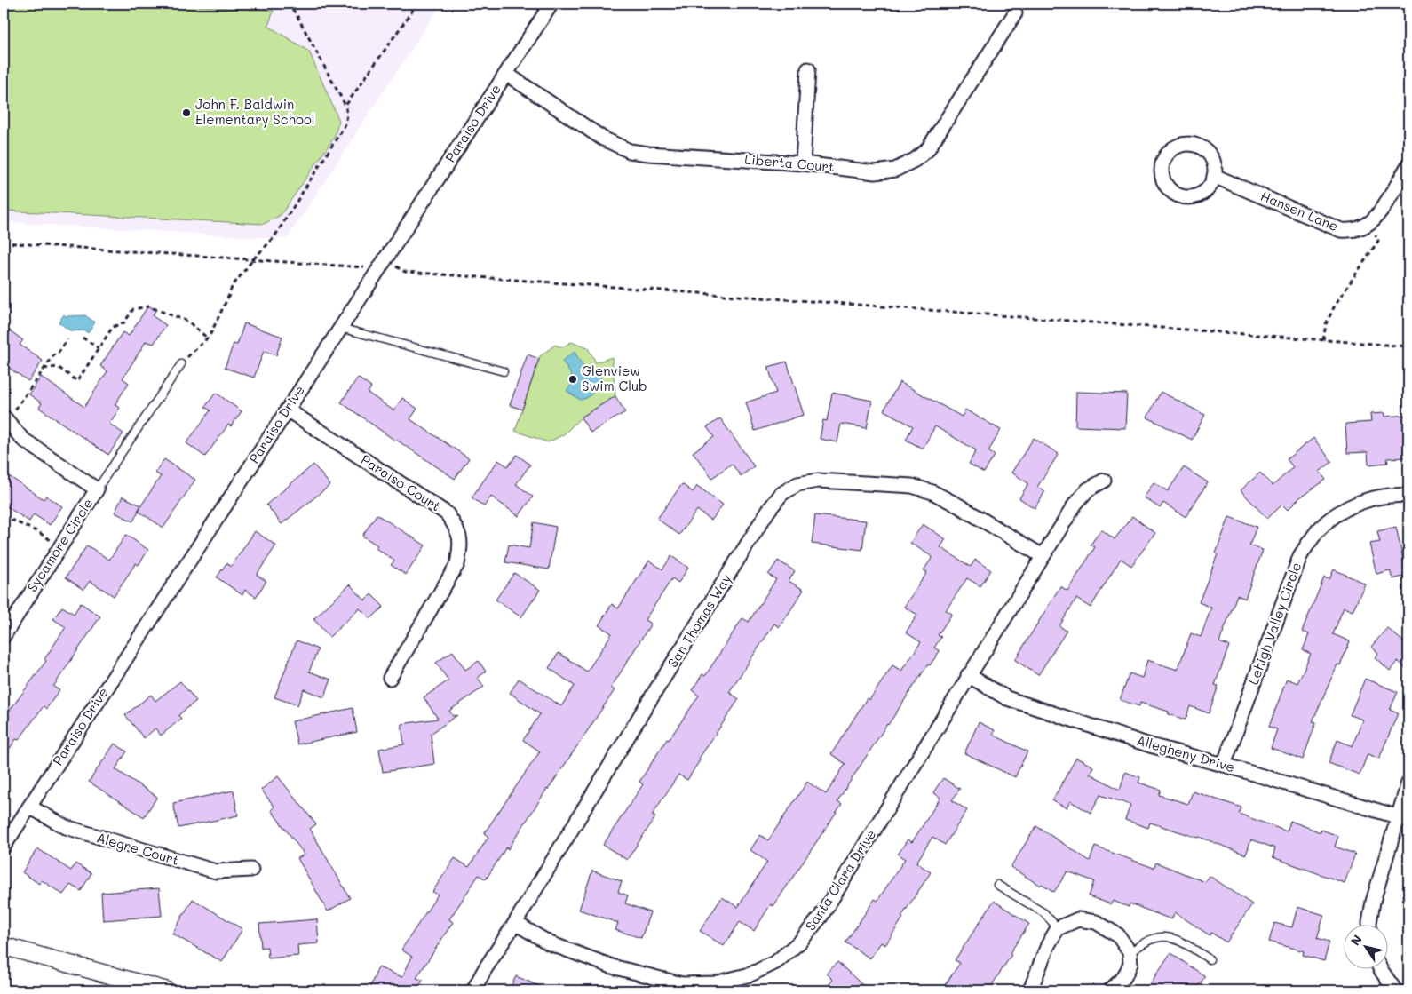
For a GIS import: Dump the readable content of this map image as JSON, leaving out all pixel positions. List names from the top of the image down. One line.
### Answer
{"streets":{"street":["Paraiso Drive","Liberta Court","Hansen Lane","Paraiso Court","Sycamore Circle","San Thomas Way","Lehigh Valley Circle","Allegheny Drive","Alegre Court","Santa Clara Drive"]},"crossings":[["Paraiso Drive","Liberta Court"],["Paraiso Drive","Paraiso Court"],["Paraiso Drive","Alegre Court"],["San Thomas Way","Santa Clara Drive"],["Lehigh Valley Circle","Allegheny Drive"],["Allegheny Drive","Santa Clara Drive"]],"places":["John F. Baldwin Elementary School","Glenview Swim Club"],"north":"top left"}
